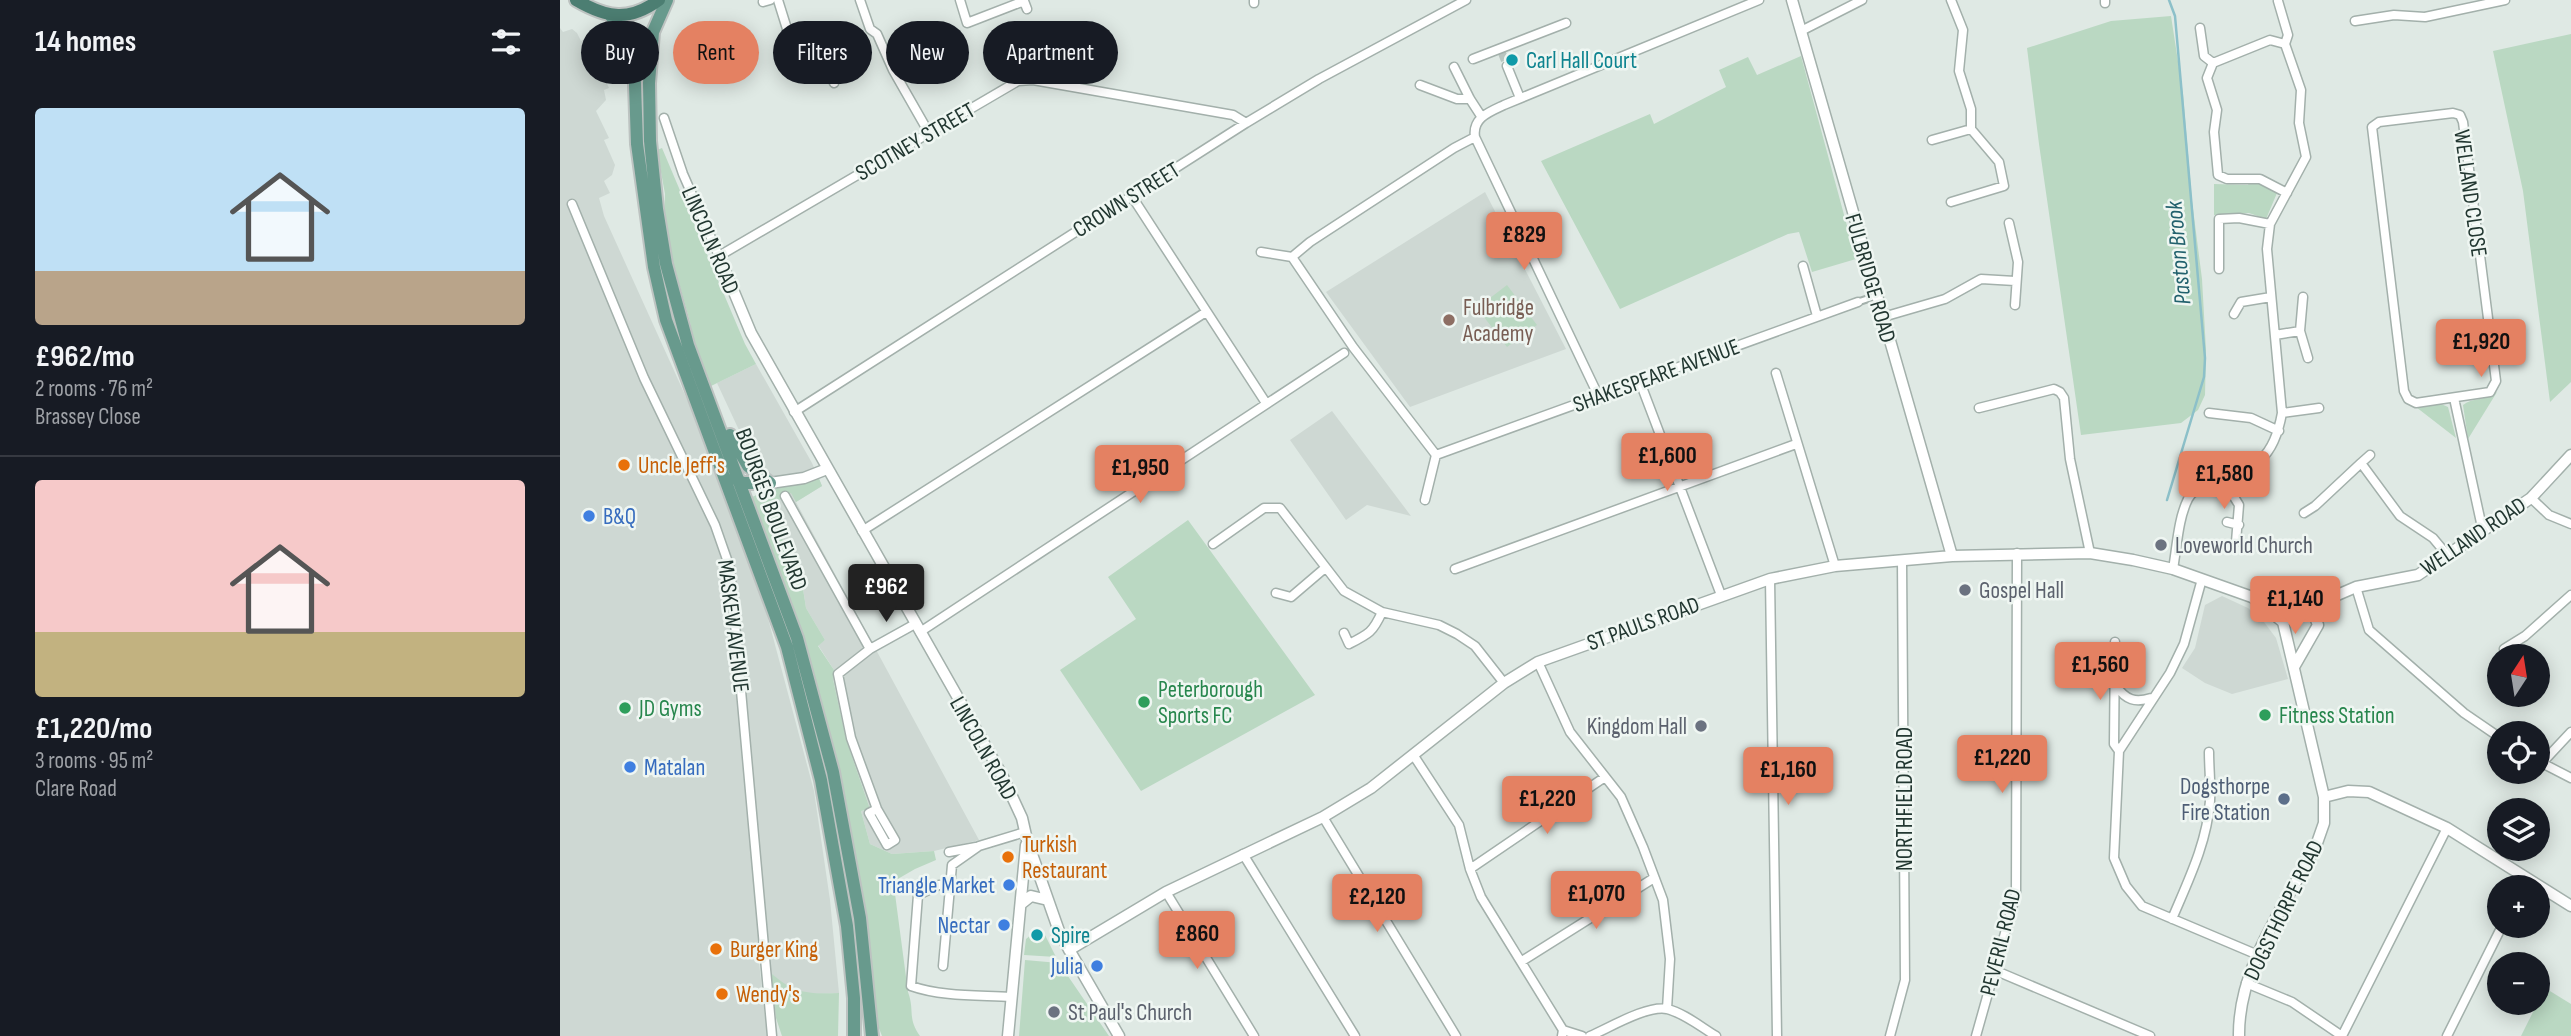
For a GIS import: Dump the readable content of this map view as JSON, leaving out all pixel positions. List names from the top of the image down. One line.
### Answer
{"streets":{"main road":["BOURGES BOULEVARD"],"street":["SCOTNEY STREET","WELLAND CLOSE","CROWN STREET","LINCOLN ROAD","FULBRIDGE ROAD","SHAKESPEARE AVENUE","WELLAND ROAD","ST PAULS ROAD","MASKEW AVENUE","NORTHFIELD ROAD","DOGSTHORPE ROAD","PEVERIL ROAD"]},"crossings":[["SCOTNEY STREET","CROWN STREET"],["SCOTNEY STREET","LINCOLN ROAD"],["CROWN STREET","LINCOLN ROAD"],["LINCOLN ROAD","ST PAULS ROAD"],["FULBRIDGE ROAD","SHAKESPEARE AVENUE"],["FULBRIDGE ROAD","ST PAULS ROAD"],["WELLAND ROAD","ST PAULS ROAD"],["WELLAND ROAD","DOGSTHORPE ROAD"],["ST PAULS ROAD","NORTHFIELD ROAD"],["ST PAULS ROAD","DOGSTHORPE ROAD"],["ST PAULS ROAD","PEVERIL ROAD"]],"water":["Paston Brook"],"places":["Carl Hall Court","Fulbridge Academy","Uncle Jeff's","B&Q","Loveworld Church","Gospel Hall","Peterborough Sports FC","JD Gyms","Fitness Station","Kingdom Hall","Matalan","Dogsthorpe Fire Station","Turkish Restaurant","Triangle Market","Nectar","Spire","Burger King","Julia","Wendy's","St Paul's Church"],"north":"top","page":{"heading":"14 homes","chip":["Buy","Rent","Filters","New","Apartment"],"list":[{"name":"£962/mo","note":"2 rooms · 76 m² · Brassey Close"},{"name":"£1,220/mo","note":"3 rooms · 95 m² · Clare Road"}],"price":["£829","£1,920","£1,600","£1,950","£1,580","£962","£1,140","£1,560","£1,220","£1,160","£1,220","£1,070","£2,120","£860"],"map_buttons":["+","−"]}}
